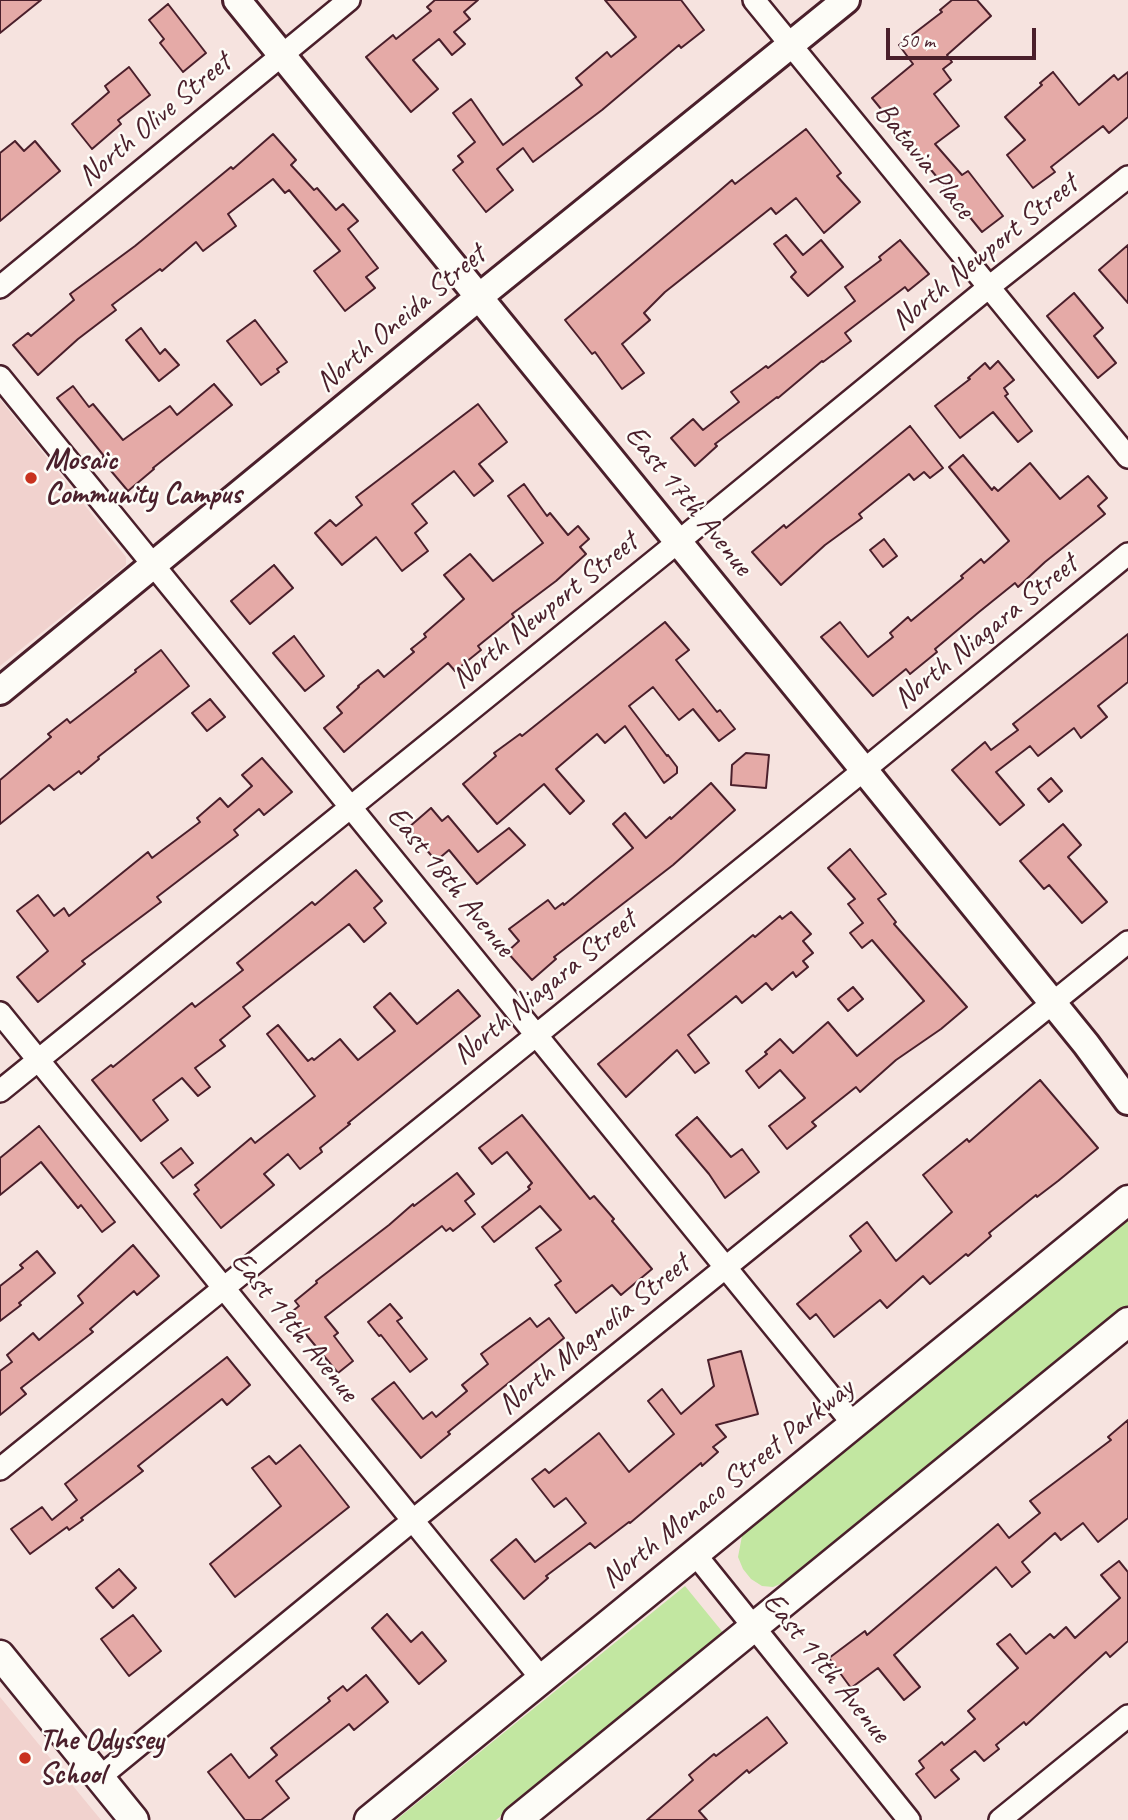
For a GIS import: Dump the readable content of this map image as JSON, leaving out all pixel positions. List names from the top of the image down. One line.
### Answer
{"streets":{"main road":["North Monaco Street Parkway"],"street":["North Olive Street","Batavia Place","North Newport Street","North Oneida Street","East 17th Avenue","North Niagara Street","East 18th Avenue","East 19th Avenue","North Magnolia Street"]},"crossings":[["North Olive Street","East 17th Avenue"],["Batavia Place","North Newport Street"],["Batavia Place","North Oneida Street"],["North Newport Street","East 17th Avenue"],["North Newport Street","East 18th Avenue"],["North Newport Street","East 19th Avenue"],["North Oneida Street","East 17th Avenue"],["North Oneida Street","East 18th Avenue"],["East 17th Avenue","North Niagara Street"],["East 17th Avenue","North Magnolia Street"],["North Niagara Street","East 18th Avenue"],["North Niagara Street","East 19th Avenue"],["East 18th Avenue","North Magnolia Street"],["East 18th Avenue","North Monaco Street Parkway"],["East 19th Avenue","North Magnolia Street"],["East 19th Avenue","North Monaco Street Parkway"]],"places":["Mosaic Community Campus","The Odyssey School"],"scale_bar":"50 m"}
